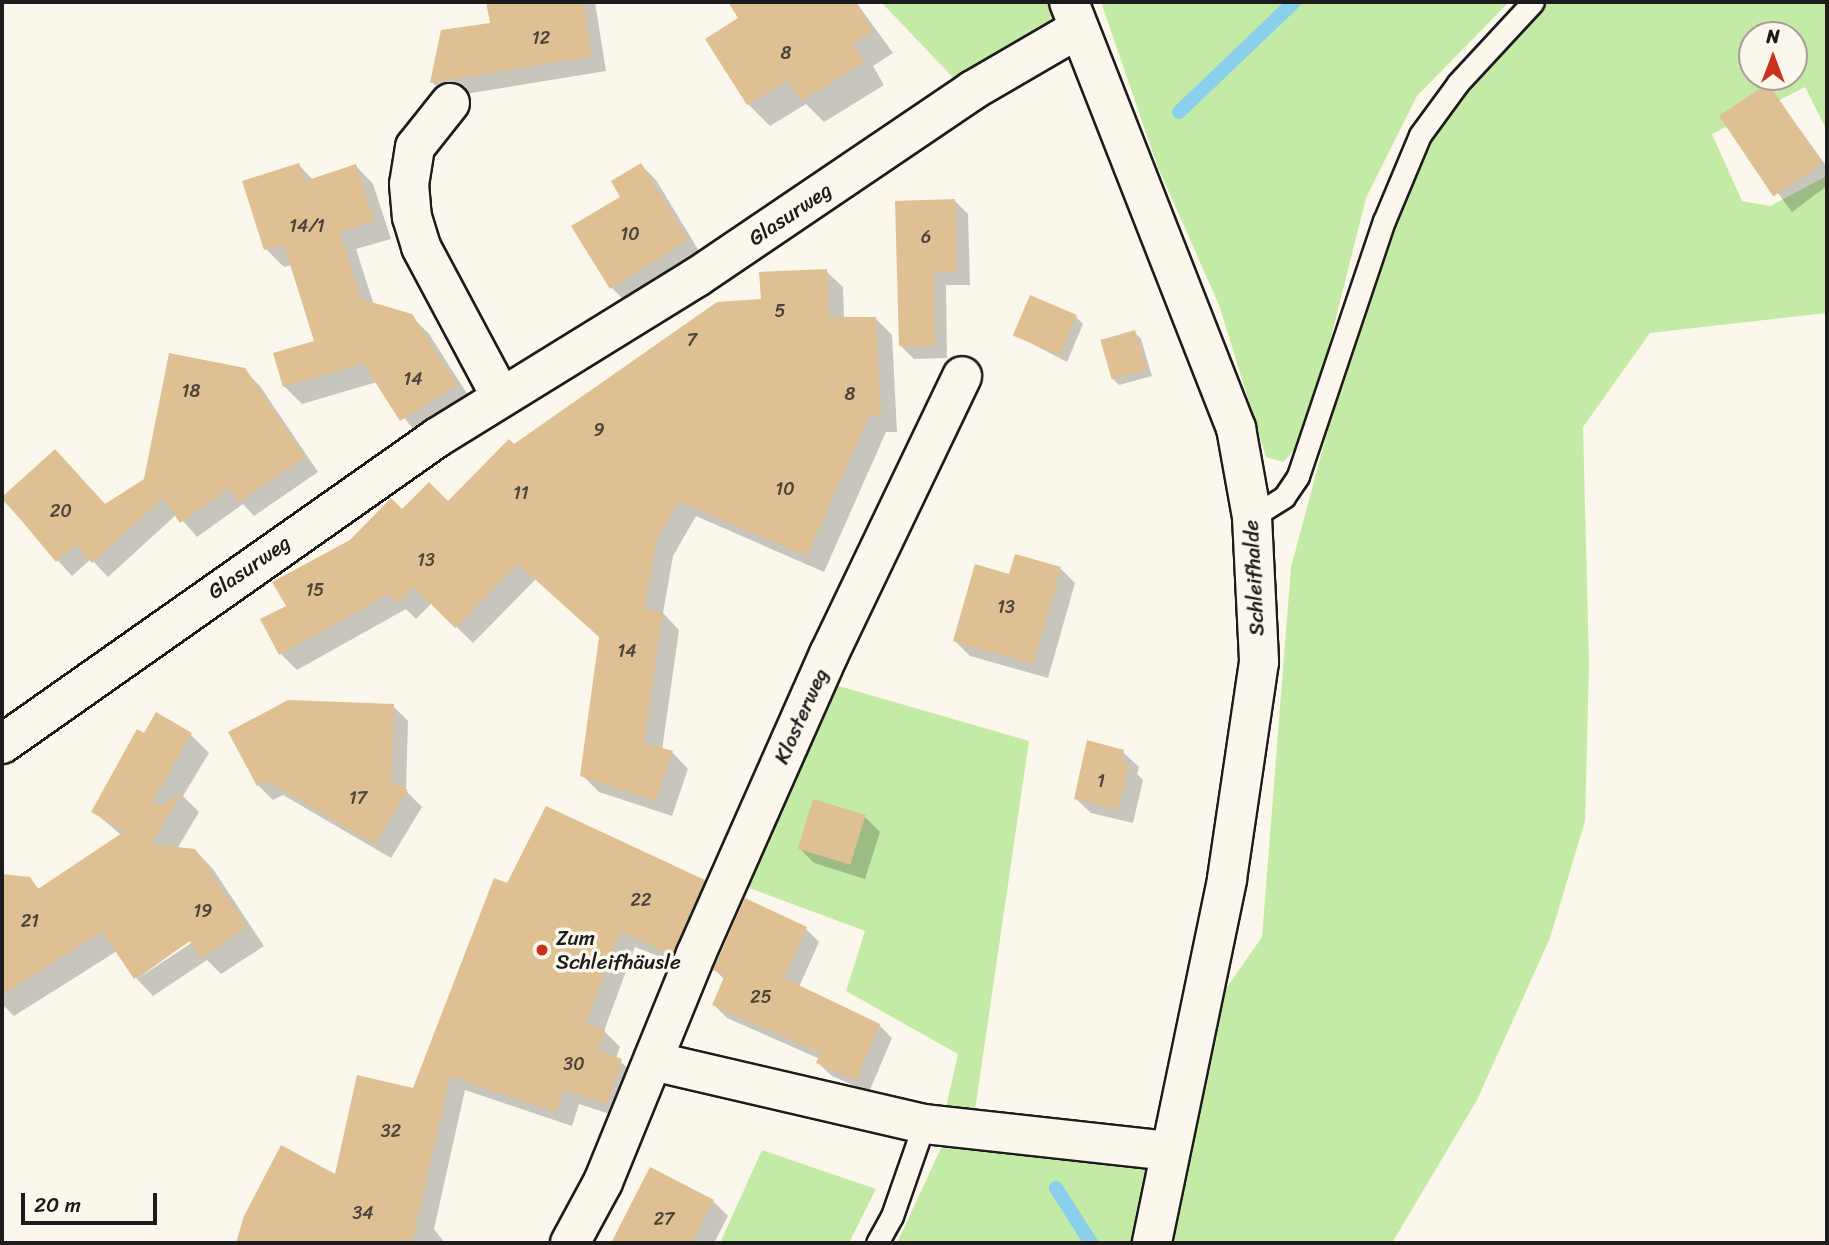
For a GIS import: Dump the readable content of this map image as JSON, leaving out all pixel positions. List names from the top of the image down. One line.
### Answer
{"streets":{"street":["Glasurweg","Schleifhalde","Klosterweg"]},"crossings":[["Glasurweg","Schleifhalde"]],"places":["Zum Schleifhäusle"],"house_numbers":["12","8","14/1","10","6","5","7","14","18","8","9","10","11","20","13","15","13","14","1","17","22","19","21","25","30","32","34","27"],"scale_bar":"20 m","north":"top"}
